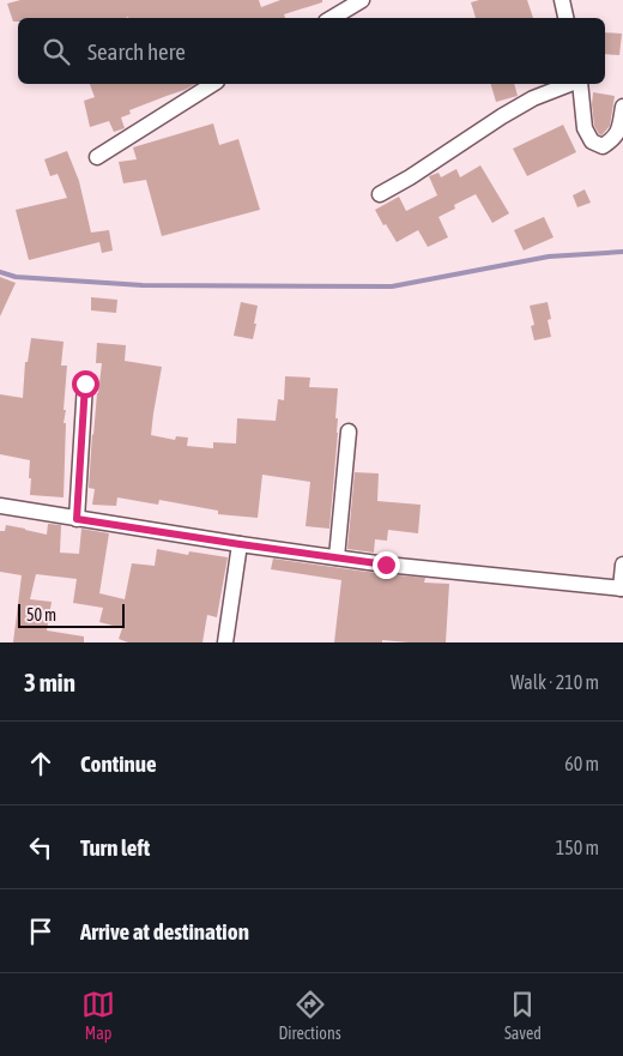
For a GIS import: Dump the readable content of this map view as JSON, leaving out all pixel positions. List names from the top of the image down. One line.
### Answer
{"scale_bar":"50 m","page":{"search":"Search here","scale":"50 m","heading":["3 min","Walk · 210 m"],"list":[["Continue","60 m"],["Turn left","150 m"],"Arrive at destination"],"nav":["Map","Directions","Saved"]}}
